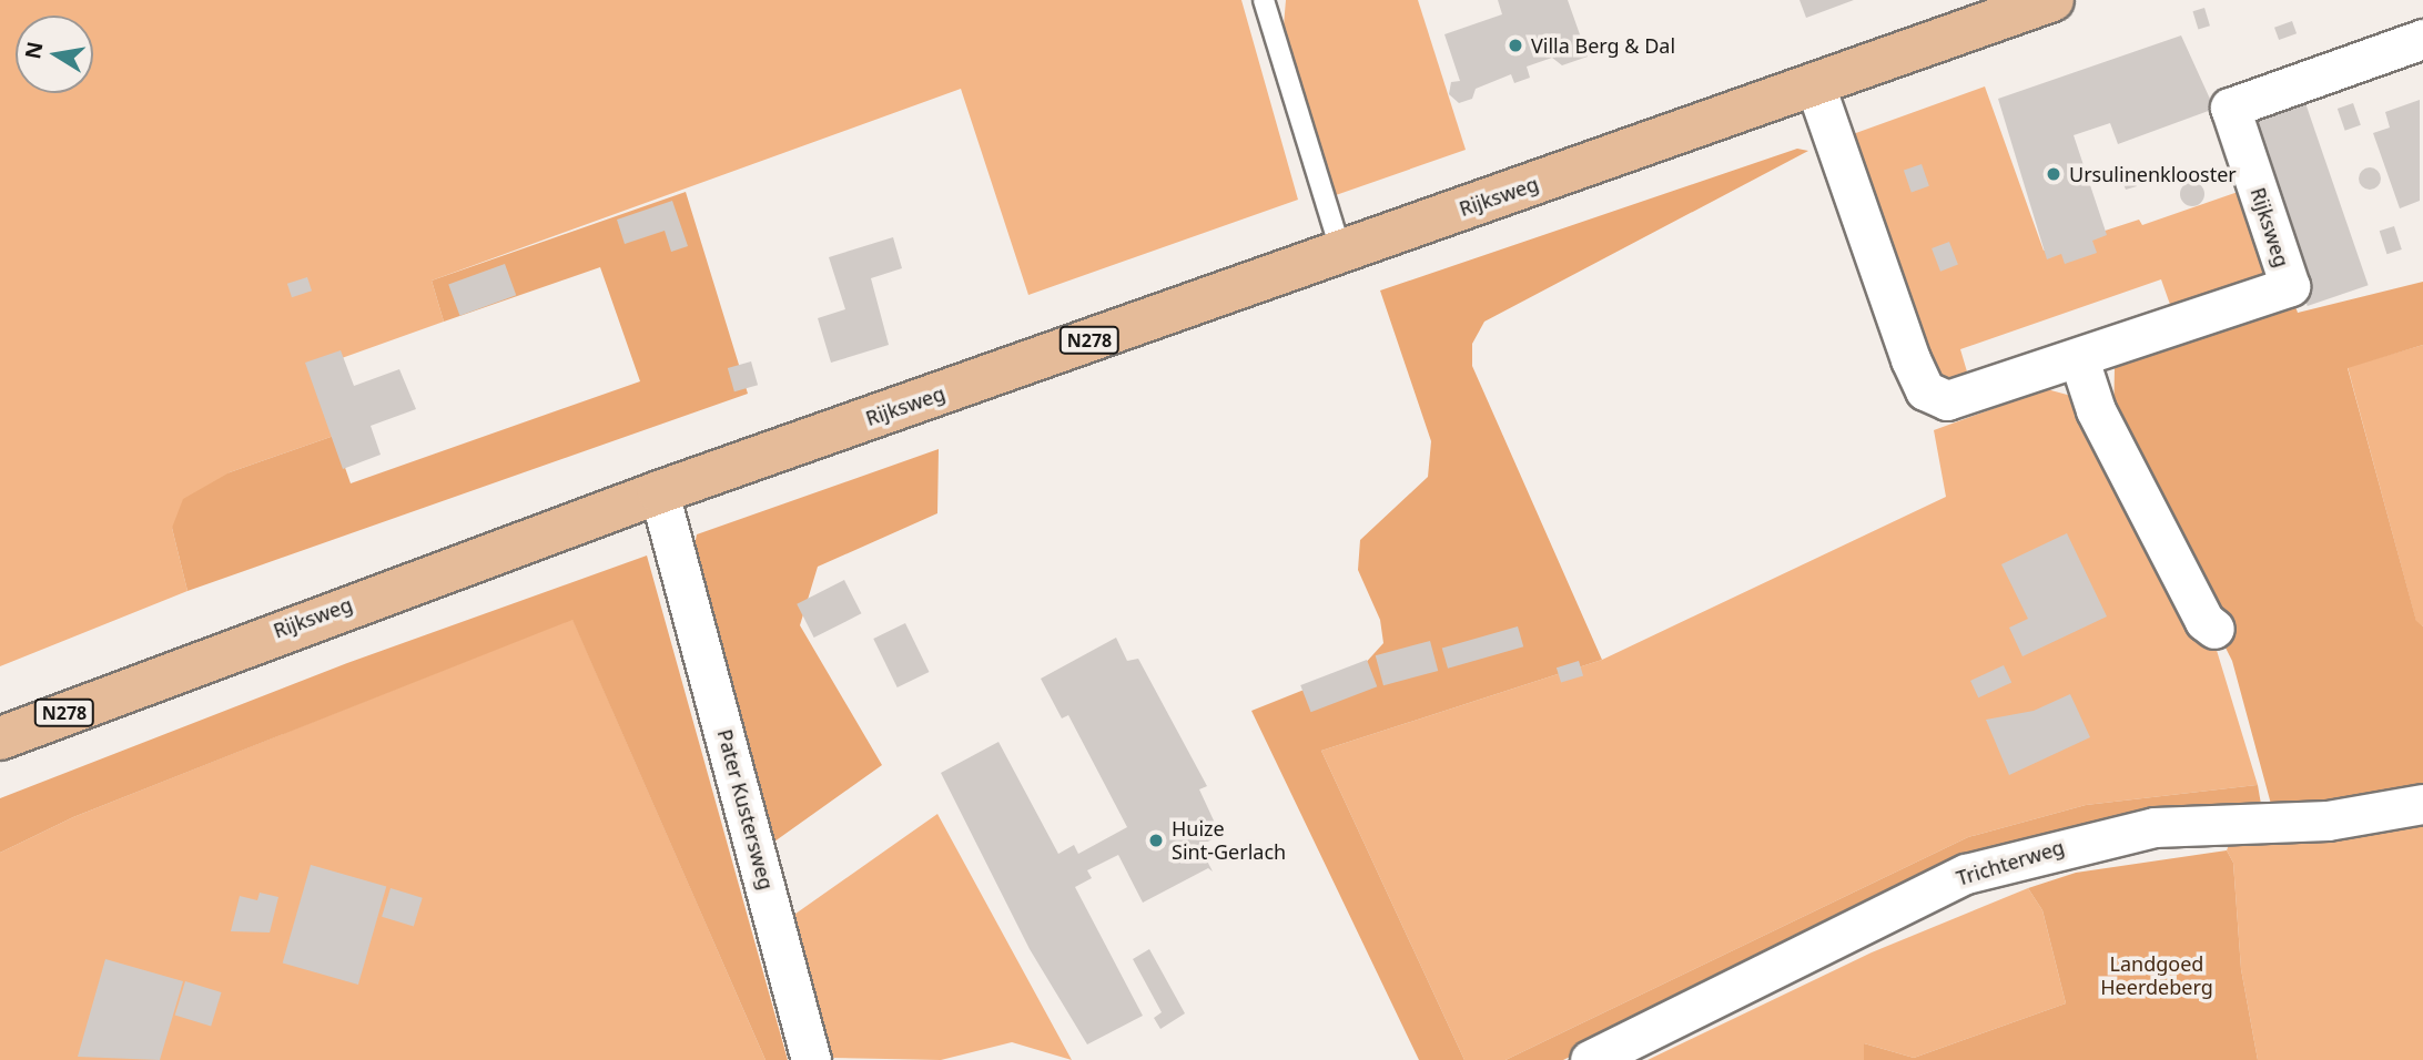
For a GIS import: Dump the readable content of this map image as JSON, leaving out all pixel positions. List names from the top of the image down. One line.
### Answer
{"streets":{"main road":["Rijksweg","N278"],"street":["Pater Kustersweg","Trichterweg"]},"crossings":[["Rijksweg","Pater Kustersweg"]],"parks":["Landgoed Heerdeberg"],"places":["Villa Berg & Dal","Ursulinenklooster","Huize Sint-Gerlach"],"north":"left"}
